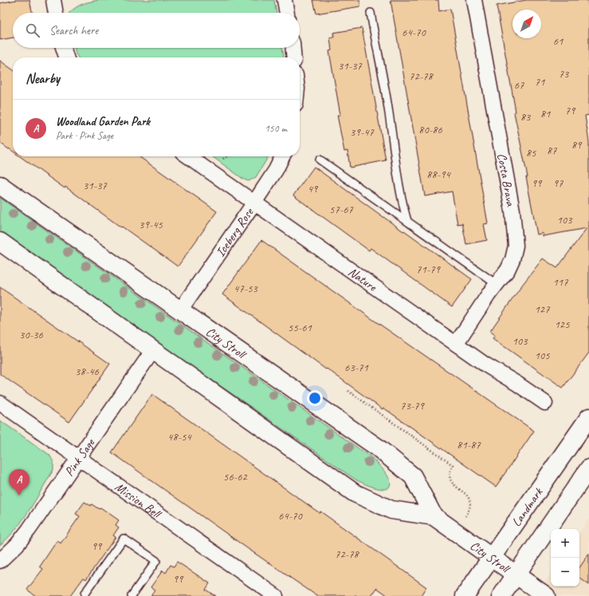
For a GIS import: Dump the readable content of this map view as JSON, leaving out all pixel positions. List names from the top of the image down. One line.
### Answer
{"streets":{"street":["Costa Brava","Iceberg Rose","Nature","City Stroll","Pink Sage","Mission Bell","Landmark"]},"crossings":[["Costa Brava","Nature"],["Iceberg Rose","Nature"],["Iceberg Rose","City Stroll"],["City Stroll","Pink Sage"],["City Stroll","Landmark"],["Pink Sage","Mission Bell"]],"house_numbers":["64-70","61","31-37","73","72-78","71","67","79","81","83","80-86","39-47","89","87","85","88-94","99","97","31-37","49","57-67","103","39-45","71-79","117","47-53","127","125","55-61","30-36","103","105","63-71","38-46","73-79","48-54","81-87","56-62","64-70","99","72-78","99"],"north":"top right","page":{"search":"Search here","heading":"Nearby","list":[{"mark":"A","name":"Woodland Garden Park","note":"Park · Pink Sage","value":"150 m"}],"pins":"A","map_buttons":["+","−"]}}
